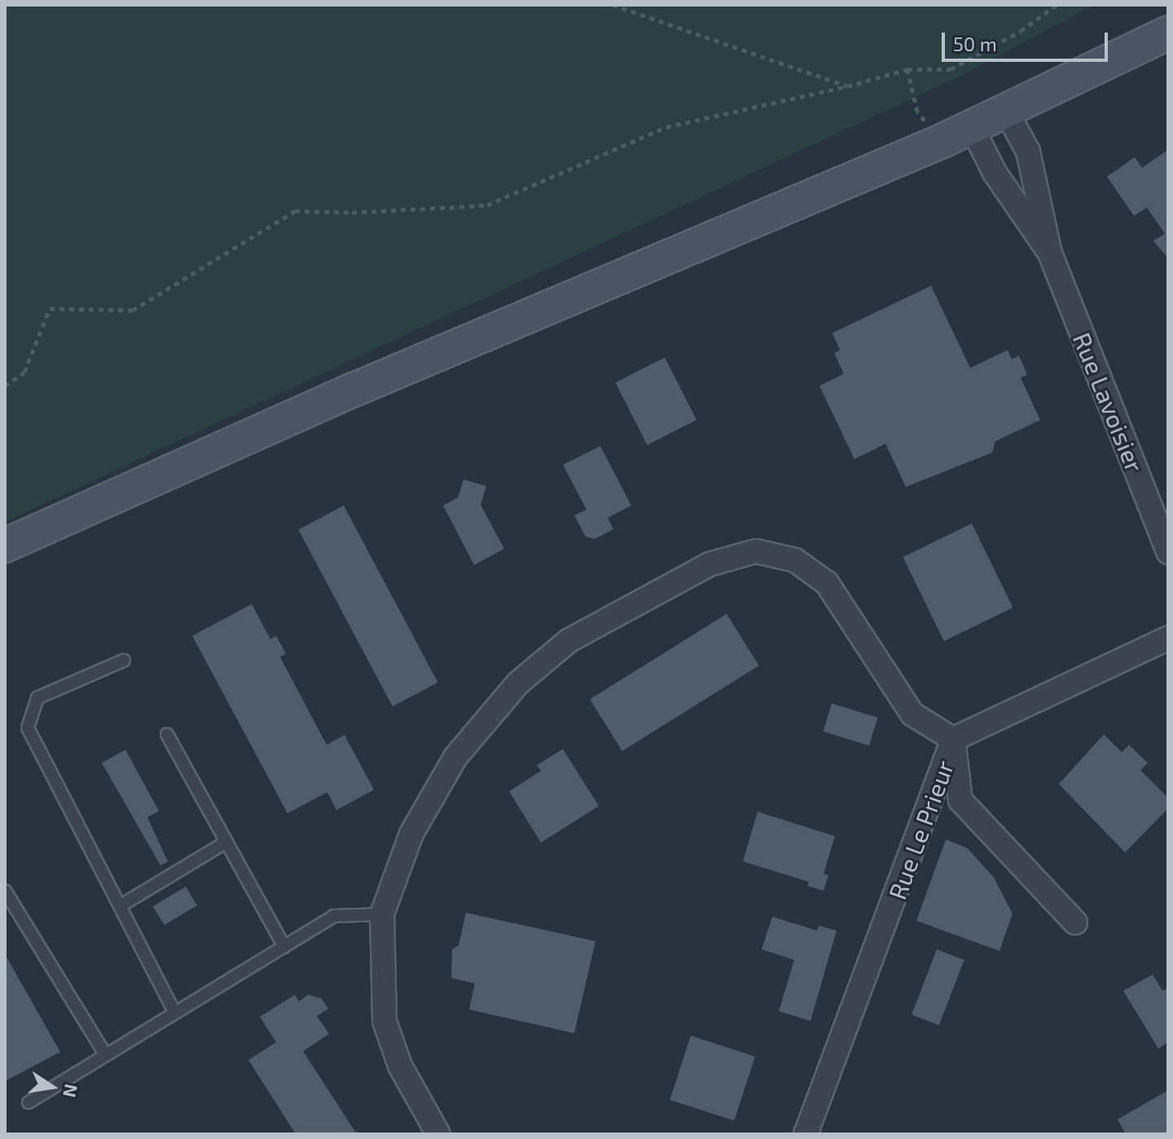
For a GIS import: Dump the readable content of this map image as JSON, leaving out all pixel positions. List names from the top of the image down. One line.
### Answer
{"streets":{"street":["Rue Lavoisier","Rue Le Prieur"]},"scale_bar":"50 m","north":"right"}
